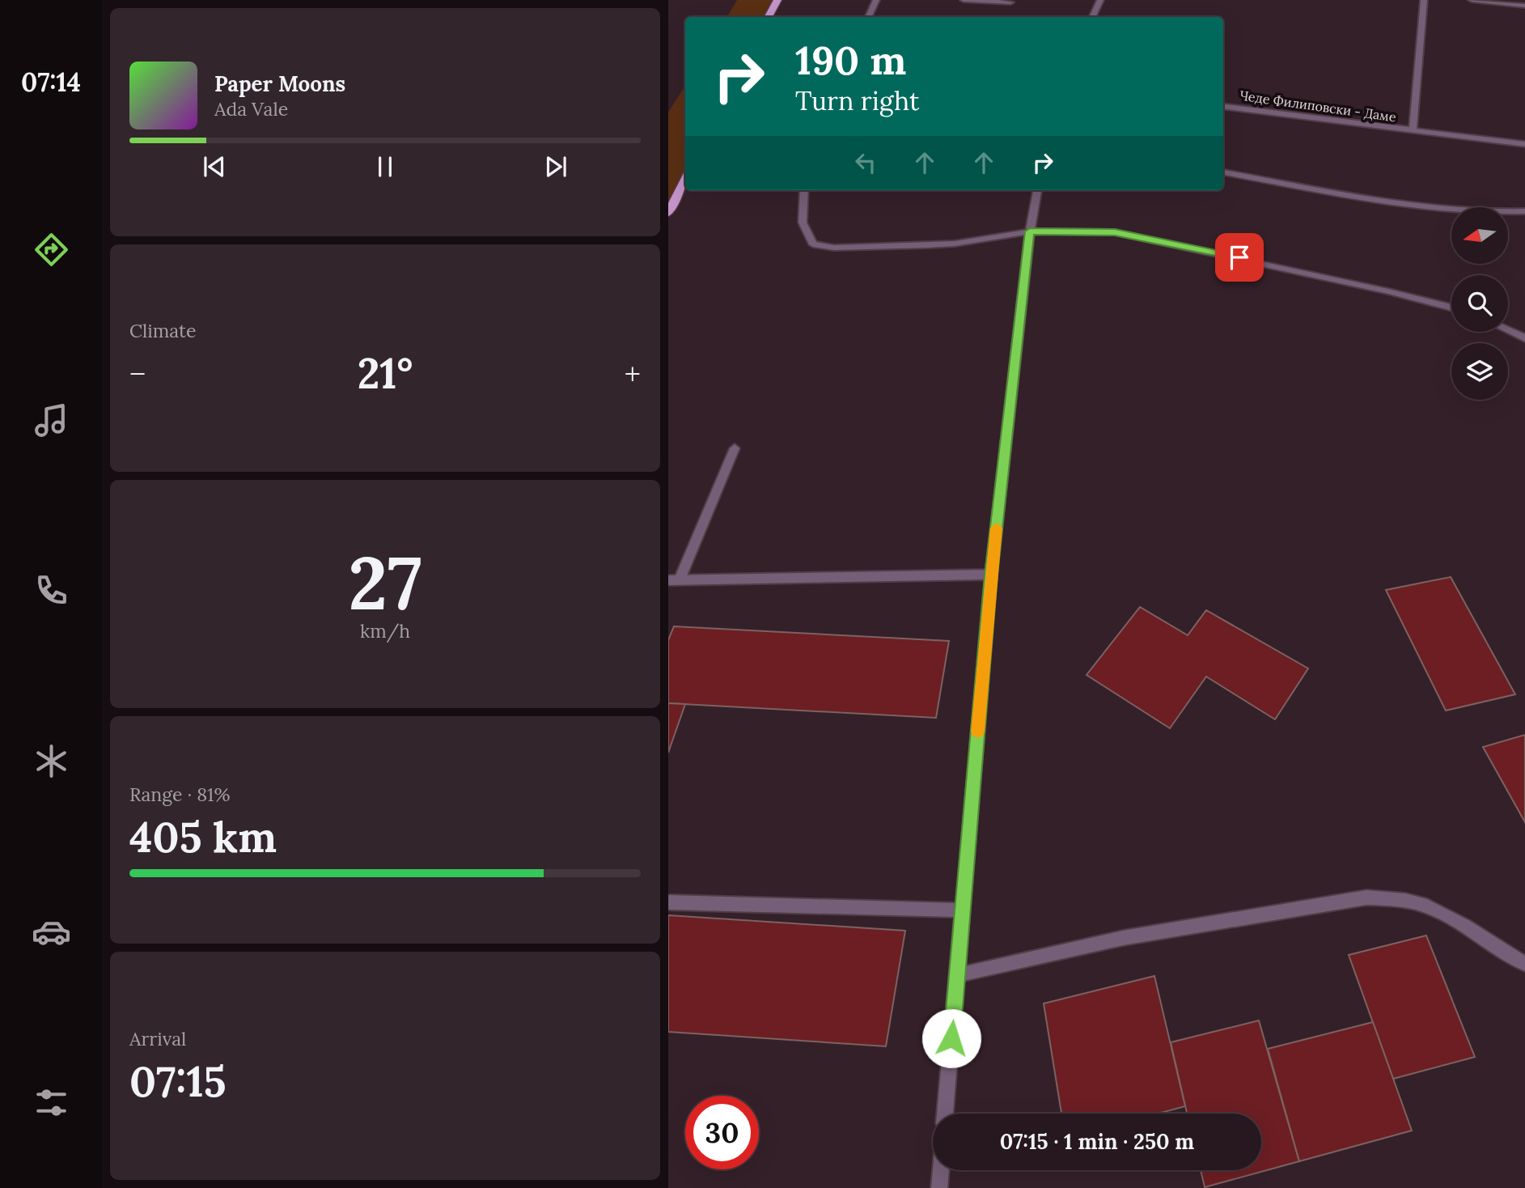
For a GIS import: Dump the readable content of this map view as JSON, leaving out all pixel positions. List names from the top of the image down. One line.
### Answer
{"streets":{"street":["Чеде Филиповски - Даме"]},"north":"left","page":{"tabs":"07:14","turn":["190 m","Turn right"],"song":["Paper Moons","Ada Vale"],"tile":["Climate",["27","km/h"],["Range · 81%","405 km"],["Arrival","07:15"]],"heat":["−","21°","+"],"limit":"30","trip":"07:15 · 1 min · 250 m"}}
